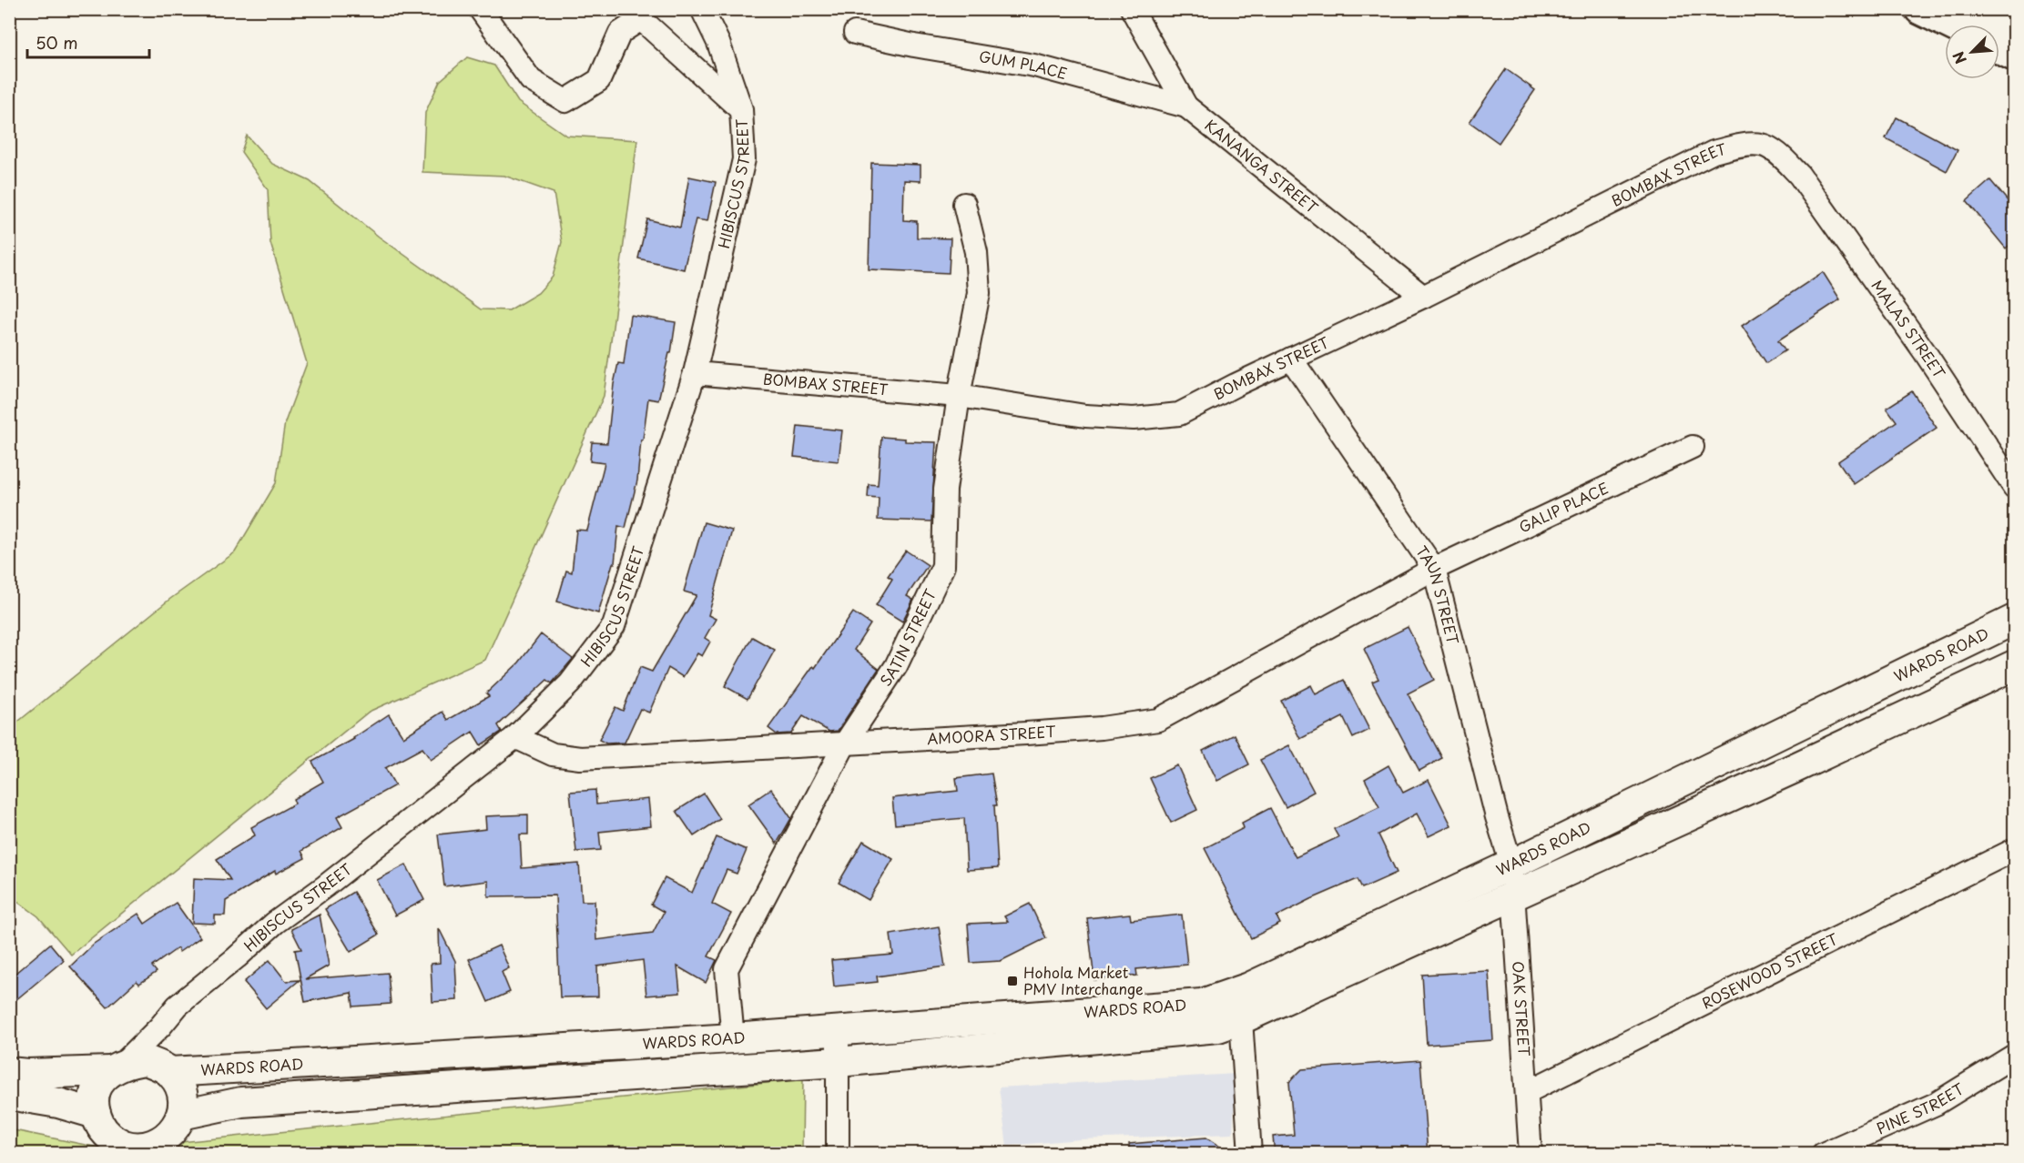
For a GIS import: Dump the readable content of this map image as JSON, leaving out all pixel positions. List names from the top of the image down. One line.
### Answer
{"streets":{"main road":["WARDS ROAD"],"street":["GUM PLACE","KANANGA STREET","BOMBAX STREET","HIBISCUS STREET","MALAS STREET","GALIP PLACE","TAUN STREET","SATIN STREET","AMOORA STREET","ROSEWOOD STREET","OAK STREET","PINE STREET"]},"crossings":[["GUM PLACE","KANANGA STREET"],["KANANGA STREET","BOMBAX STREET"],["BOMBAX STREET","HIBISCUS STREET"],["BOMBAX STREET","MALAS STREET"],["BOMBAX STREET","TAUN STREET"],["BOMBAX STREET","SATIN STREET"],["HIBISCUS STREET","WARDS ROAD"],["HIBISCUS STREET","AMOORA STREET"],["GALIP PLACE","TAUN STREET"],["GALIP PLACE","AMOORA STREET"],["TAUN STREET","WARDS ROAD"],["TAUN STREET","AMOORA STREET"],["TAUN STREET","OAK STREET"],["SATIN STREET","WARDS ROAD"],["SATIN STREET","AMOORA STREET"],["WARDS ROAD","OAK STREET"],["ROSEWOOD STREET","OAK STREET"]],"places":{"transit":["Hohola Market PMV Interchange"]},"scale_bar":"50 m","north":"bottom left"}
